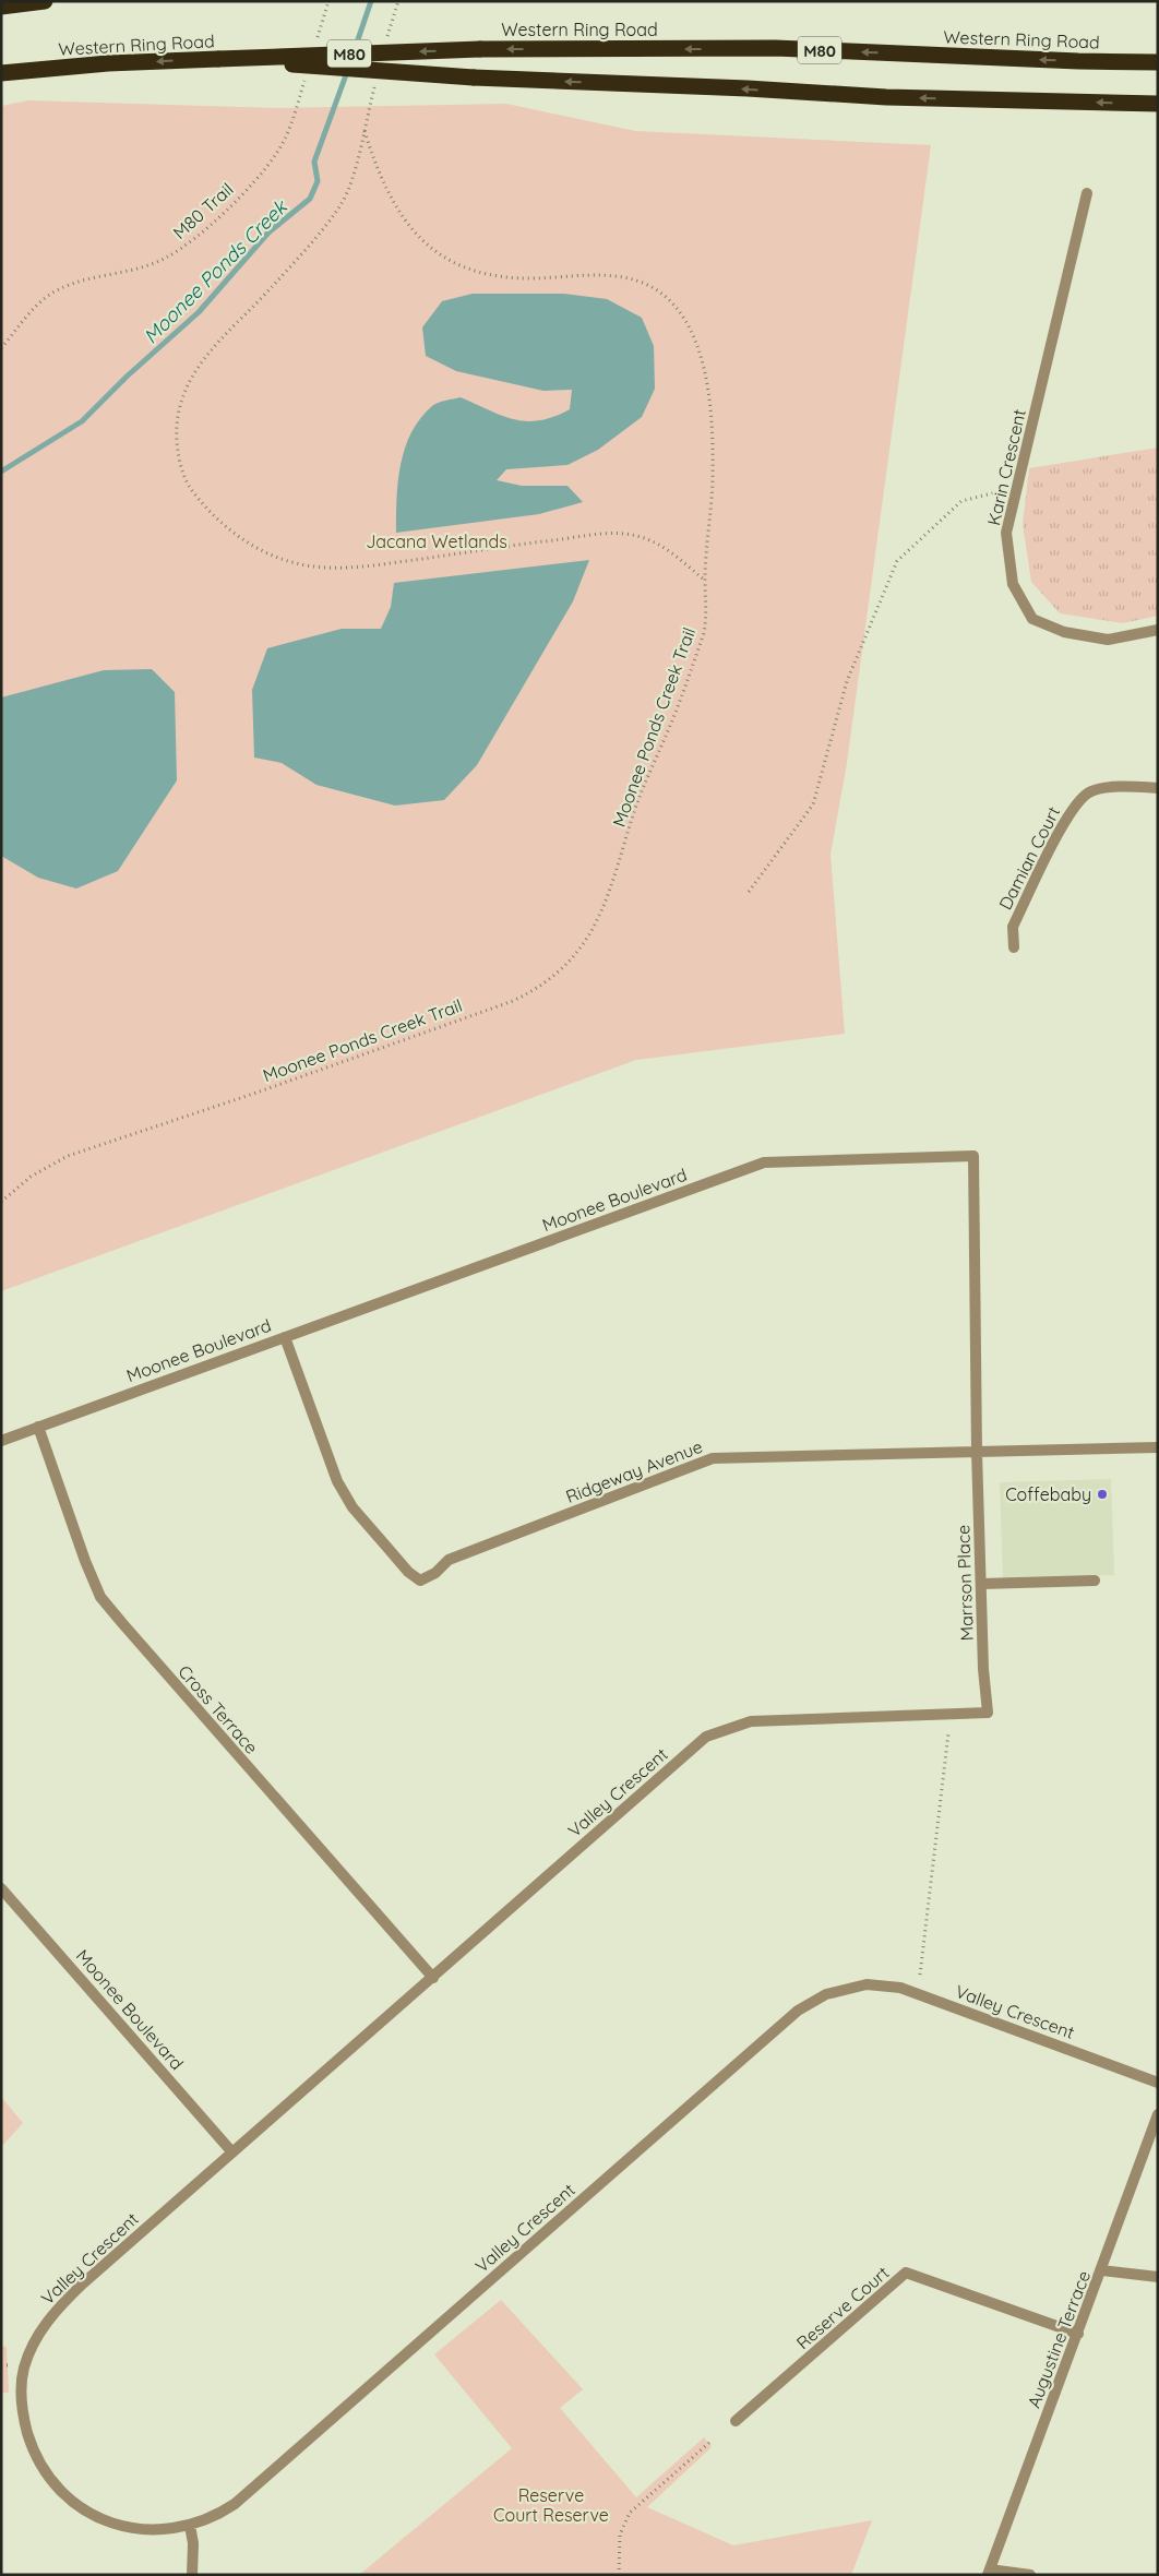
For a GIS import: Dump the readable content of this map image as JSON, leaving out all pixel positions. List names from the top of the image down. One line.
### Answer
{"streets":{"highway":["Western Ring Road","M80"],"street":["Karin Crescent","Damian Court","Moonee Boulevard","Ridgeway Avenue","Marrson Place","Cross Terrace","Valley Crescent","Reserve Court","Augustine Terrace"],"path":["M80 Trail","Moonee Ponds Creek Trail"]},"crossings":[["Moonee Boulevard","Ridgeway Avenue"],["Moonee Boulevard","Marrson Place"],["Moonee Boulevard","Cross Terrace"],["Moonee Boulevard","Valley Crescent"],["Ridgeway Avenue","Marrson Place"],["Marrson Place","Valley Crescent"],["Cross Terrace","Valley Crescent"],["Reserve Court","Augustine Terrace"]],"water":["Moonee Ponds Creek"],"parks":["Jacana Wetlands","Reserve Court Reserve"],"places":["Coffebaby"]}
